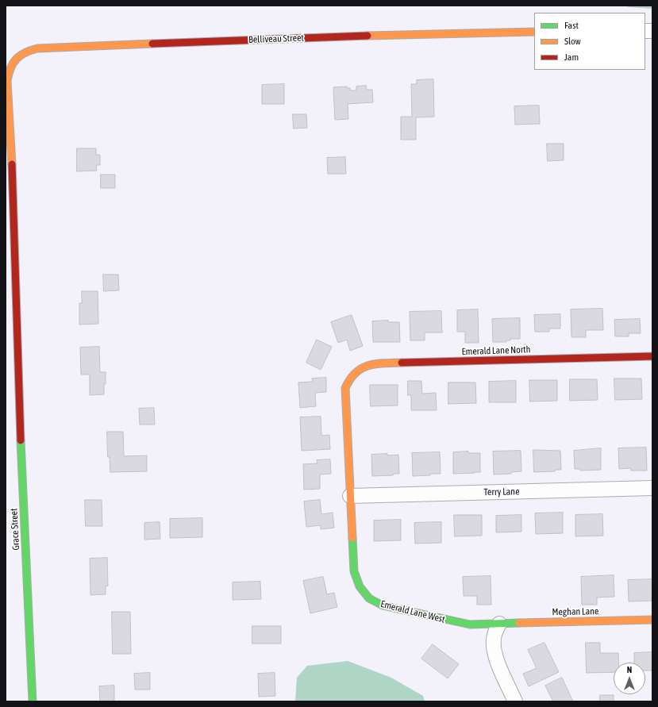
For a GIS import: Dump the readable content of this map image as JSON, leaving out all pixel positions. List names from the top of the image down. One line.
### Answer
{"streets":{"street":["Belliveau Street","Emerald Lane North","Terry Lane","Grace Street","Emerald Lane West","Meghan Lane"]},"crossings":[["Belliveau Street","Grace Street"],["Emerald Lane North","Emerald Lane West"],["Terry Lane","Emerald Lane West"],["Emerald Lane West","Meghan Lane"]],"legend":["Fast","Slow","Jam"],"north":"top"}
